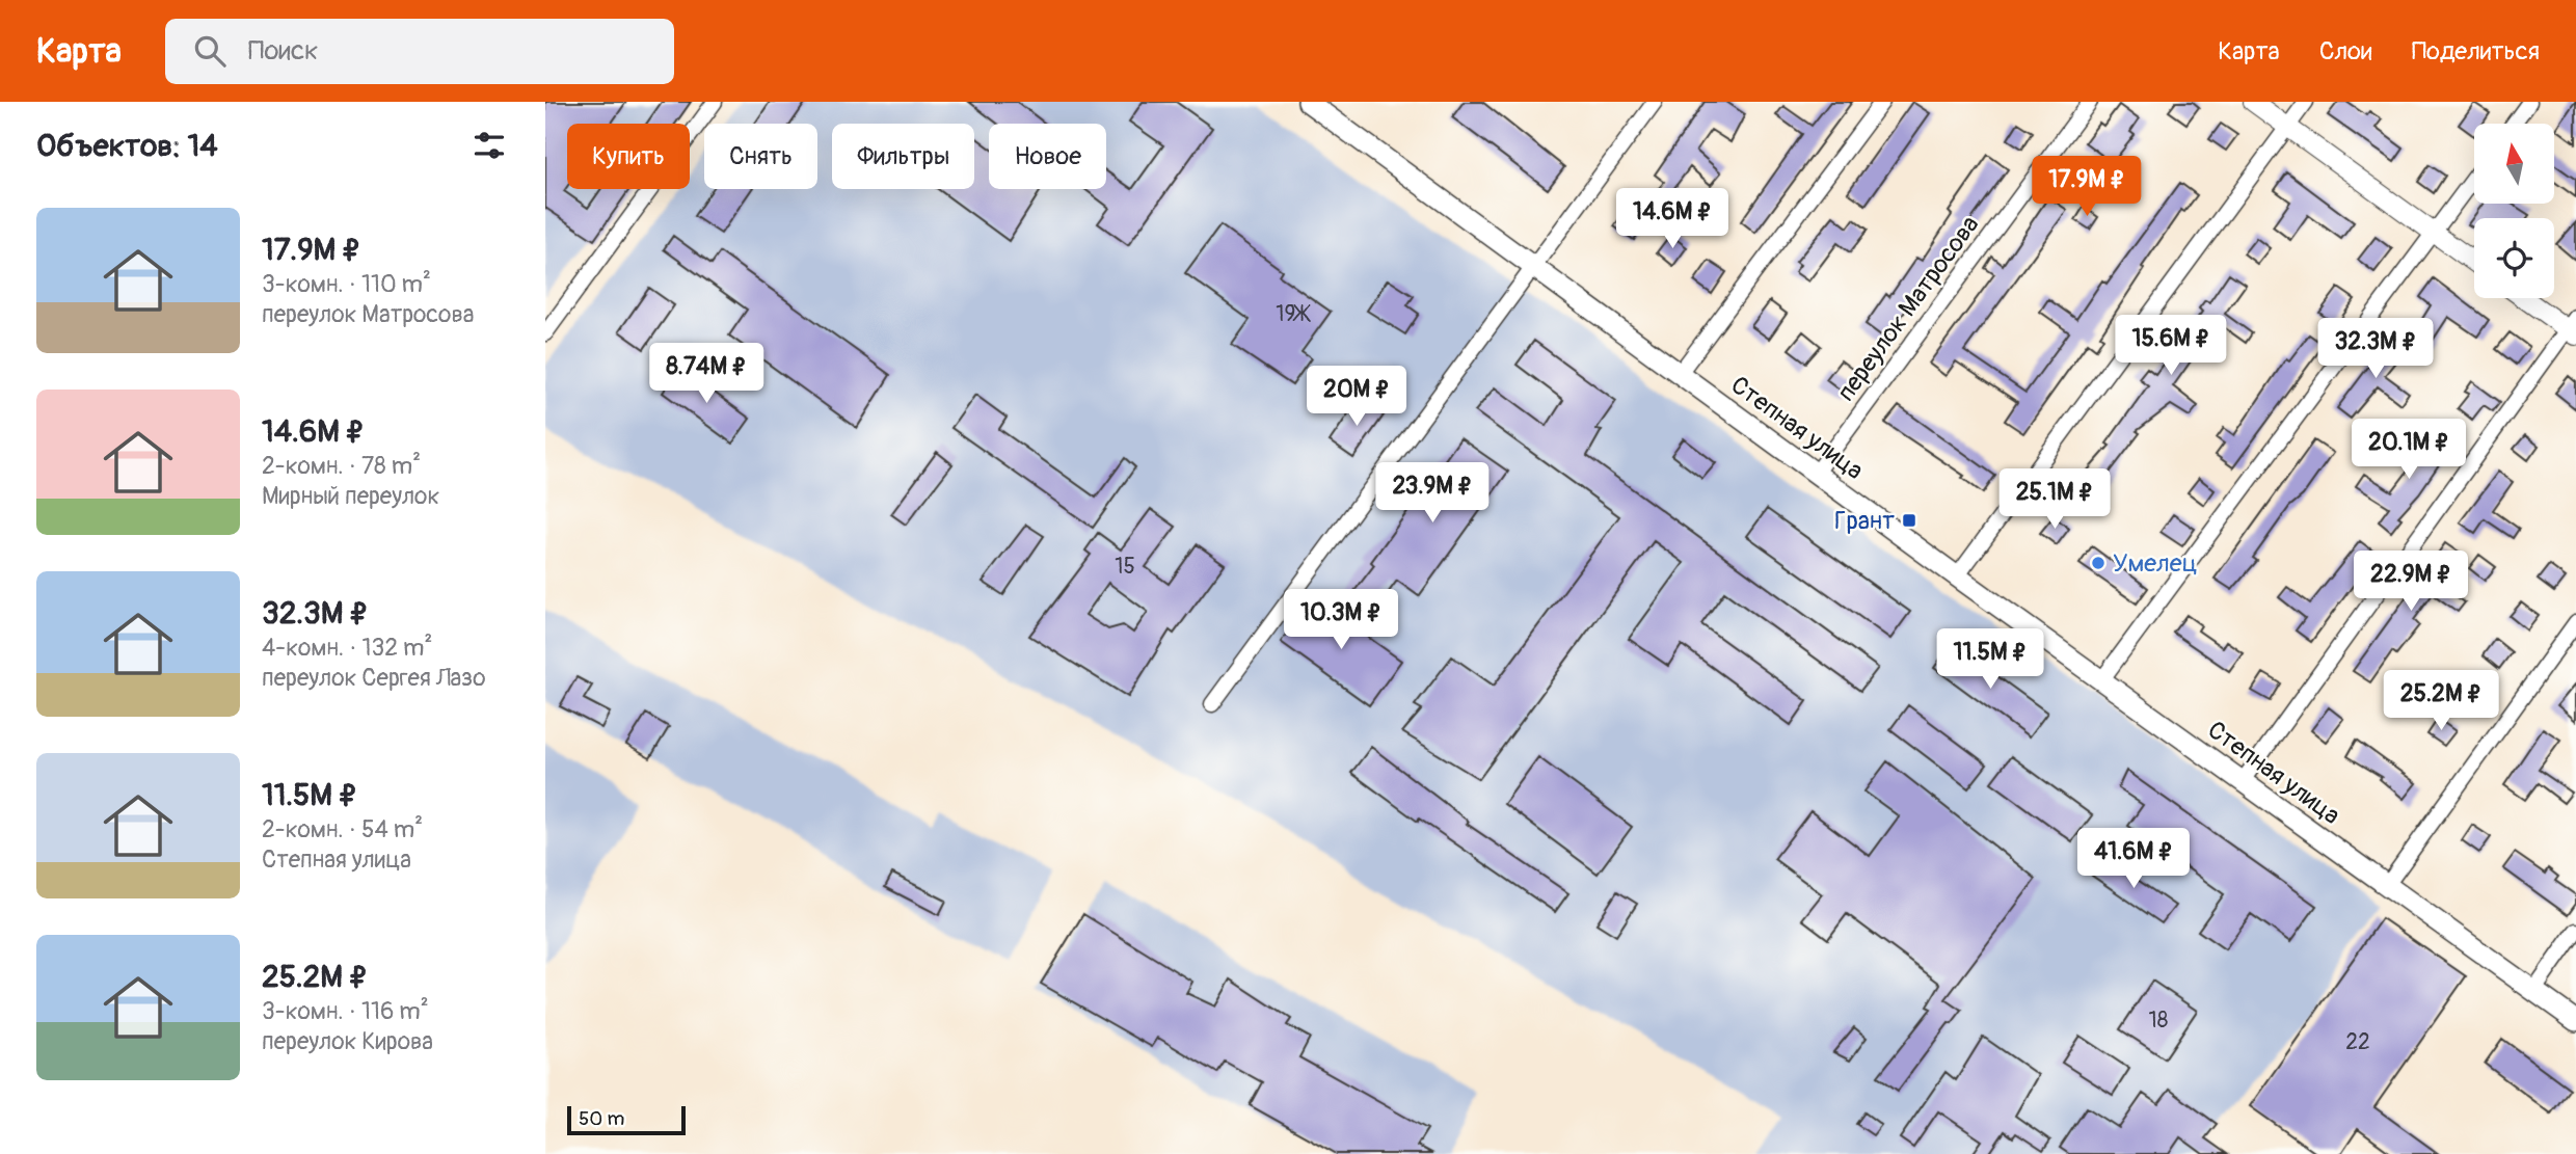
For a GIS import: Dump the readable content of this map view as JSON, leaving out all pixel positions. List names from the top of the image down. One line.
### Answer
{"streets":{"main road":["Степная улица"],"street":["переулок Матросова"]},"crossings":[["переулок Матросова","Степная улица"]],"places":{"transit":["Грант"],"other":["Умелец"]},"house_numbers":["19Ж","15","18","22"],"scale_bar":"50 m","north":"top","page":{"header":"Карта","search":"Поиск","nav":["Карта","Слои","Поделиться"],"heading":"Объектов: 14","chip":["Купить","Снять","Фильтры","Новое"],"price":["17.9M ₽","14.6M ₽","15.6M ₽","32.3M ₽","8.74M ₽","20M ₽","20.1M ₽","23.9M ₽","25.1M ₽","22.9M ₽","10.3M ₽","11.5M ₽","25.2M ₽","41.6M ₽"],"list":[{"name":"17.9M ₽","note":"3-комн. · 110 m² · переулок Матросова"},{"name":"14.6M ₽","note":"2-комн. · 78 m² · Мирный переулок"},{"name":"32.3M ₽","note":"4-комн. · 132 m² · переулок Сергея Лазо"},{"name":"11.5M ₽","note":"2-комн. · 54 m² · Степная улица"},{"name":"25.2M ₽","note":"3-комн. · 116 m² · переулок Кирова"}],"scale":"50 m"}}
